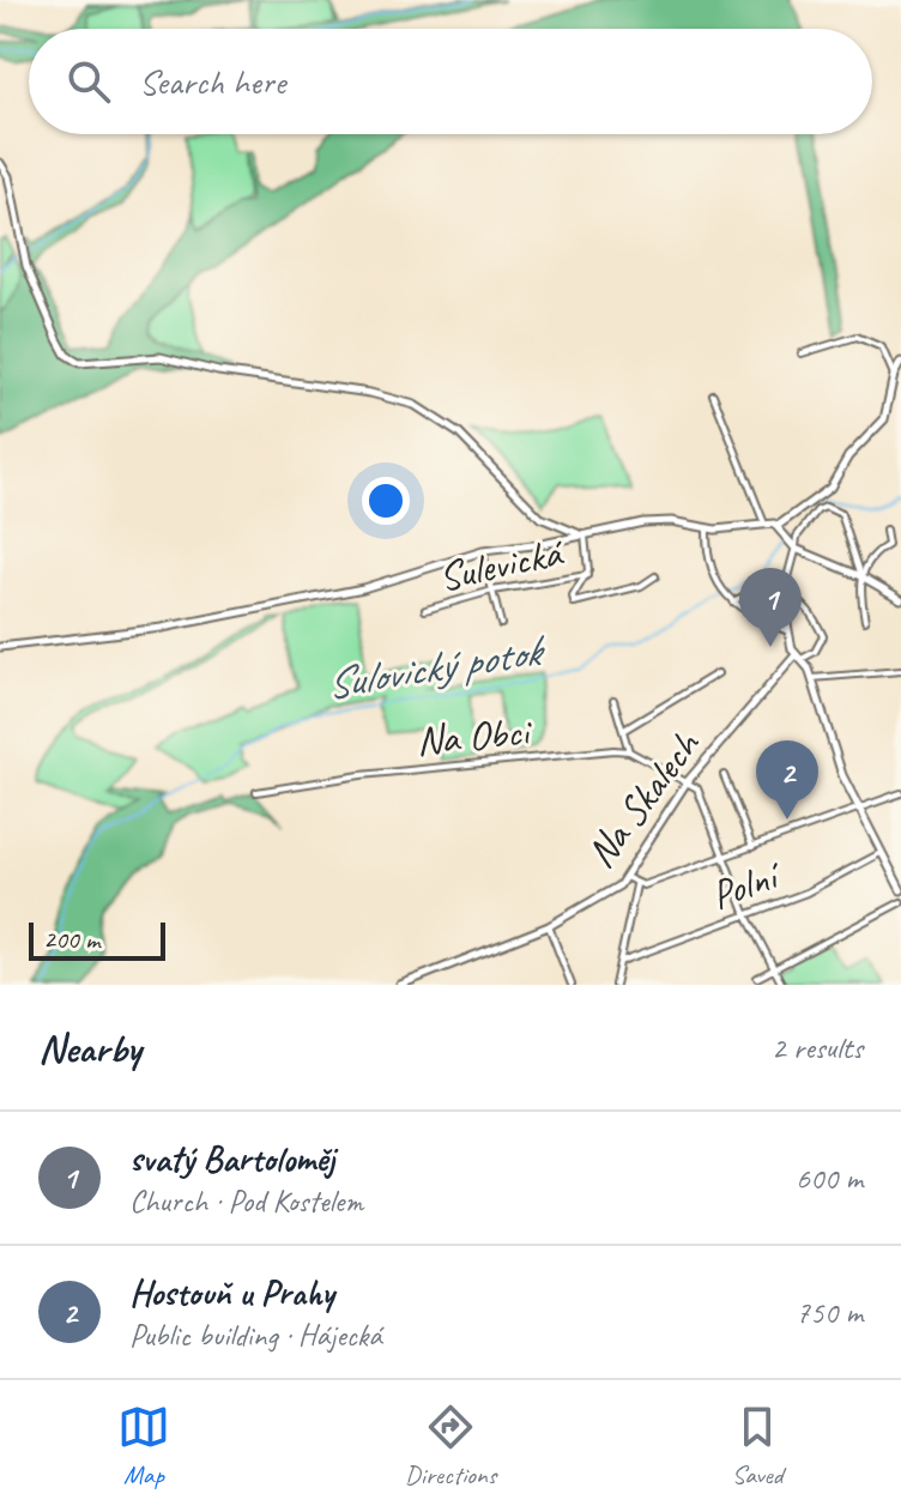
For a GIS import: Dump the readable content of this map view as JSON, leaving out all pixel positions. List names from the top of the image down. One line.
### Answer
{"streets":{"street":["Sulevická","Na Obci","Na Skalech","Polní"]},"water":["Sulovický potok"],"scale_bar":"200 m","page":{"search":"Search here","pins":["1","2"],"scale":"200 m","heading":["Nearby","2 results"],"list":[{"mark":"1","name":"svatý Bartoloměj","note":"Church · Pod Kostelem","value":"600 m"},{"mark":"2","name":"Hostouň u Prahy","note":"Public building · Hájecká","value":"750 m"}],"nav":["Map","Directions","Saved"]}}
